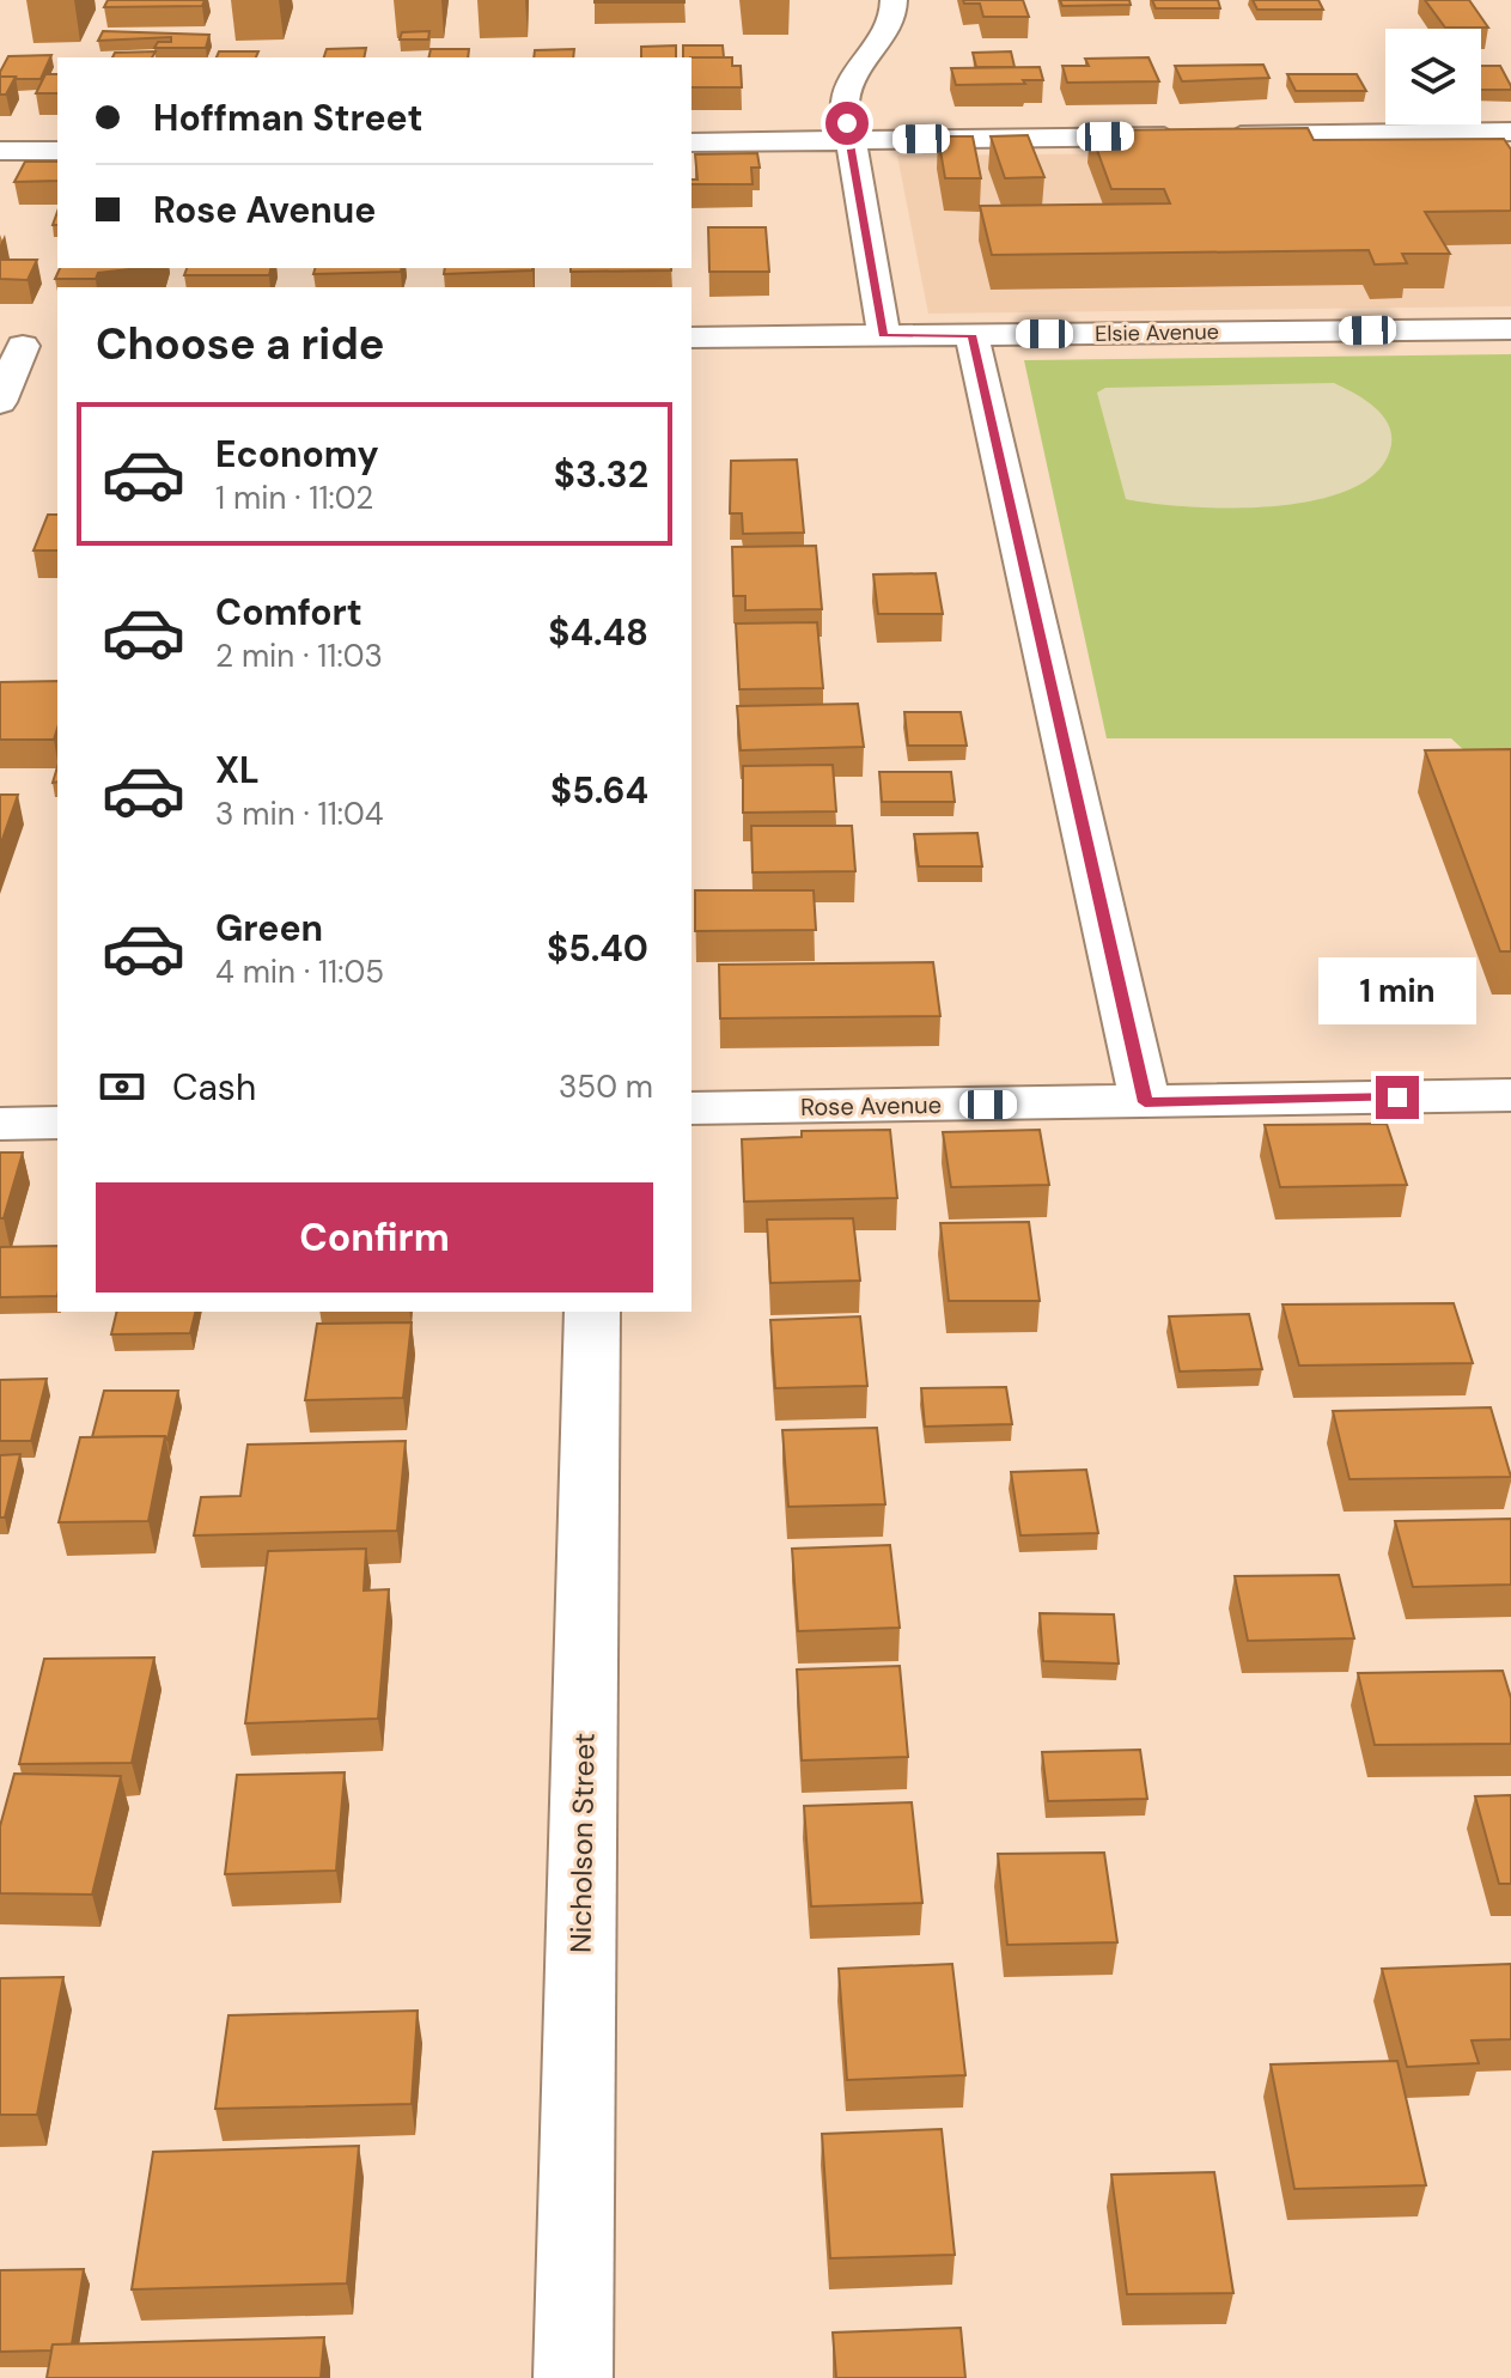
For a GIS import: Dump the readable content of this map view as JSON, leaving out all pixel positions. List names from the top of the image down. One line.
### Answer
{"streets":{"street":["Elsie Avenue","Rose Avenue","Nicholson Street"]},"page":{"banner":["Hoffman Street","Rose Avenue"],"heading":"Choose a ride","list":[{"name":"Economy","note":"1 min · 11:02","value":"$3.32"},{"name":"Comfort","note":"2 min · 11:03","value":"$4.48"},{"name":"XL","note":"3 min · 11:04","value":"$5.64"},{"name":"Green","note":"4 min · 11:05","value":"$5.40"}],"bubble":"1 min","pay":["Cash","350 m"],"buttons":"Confirm"}}
